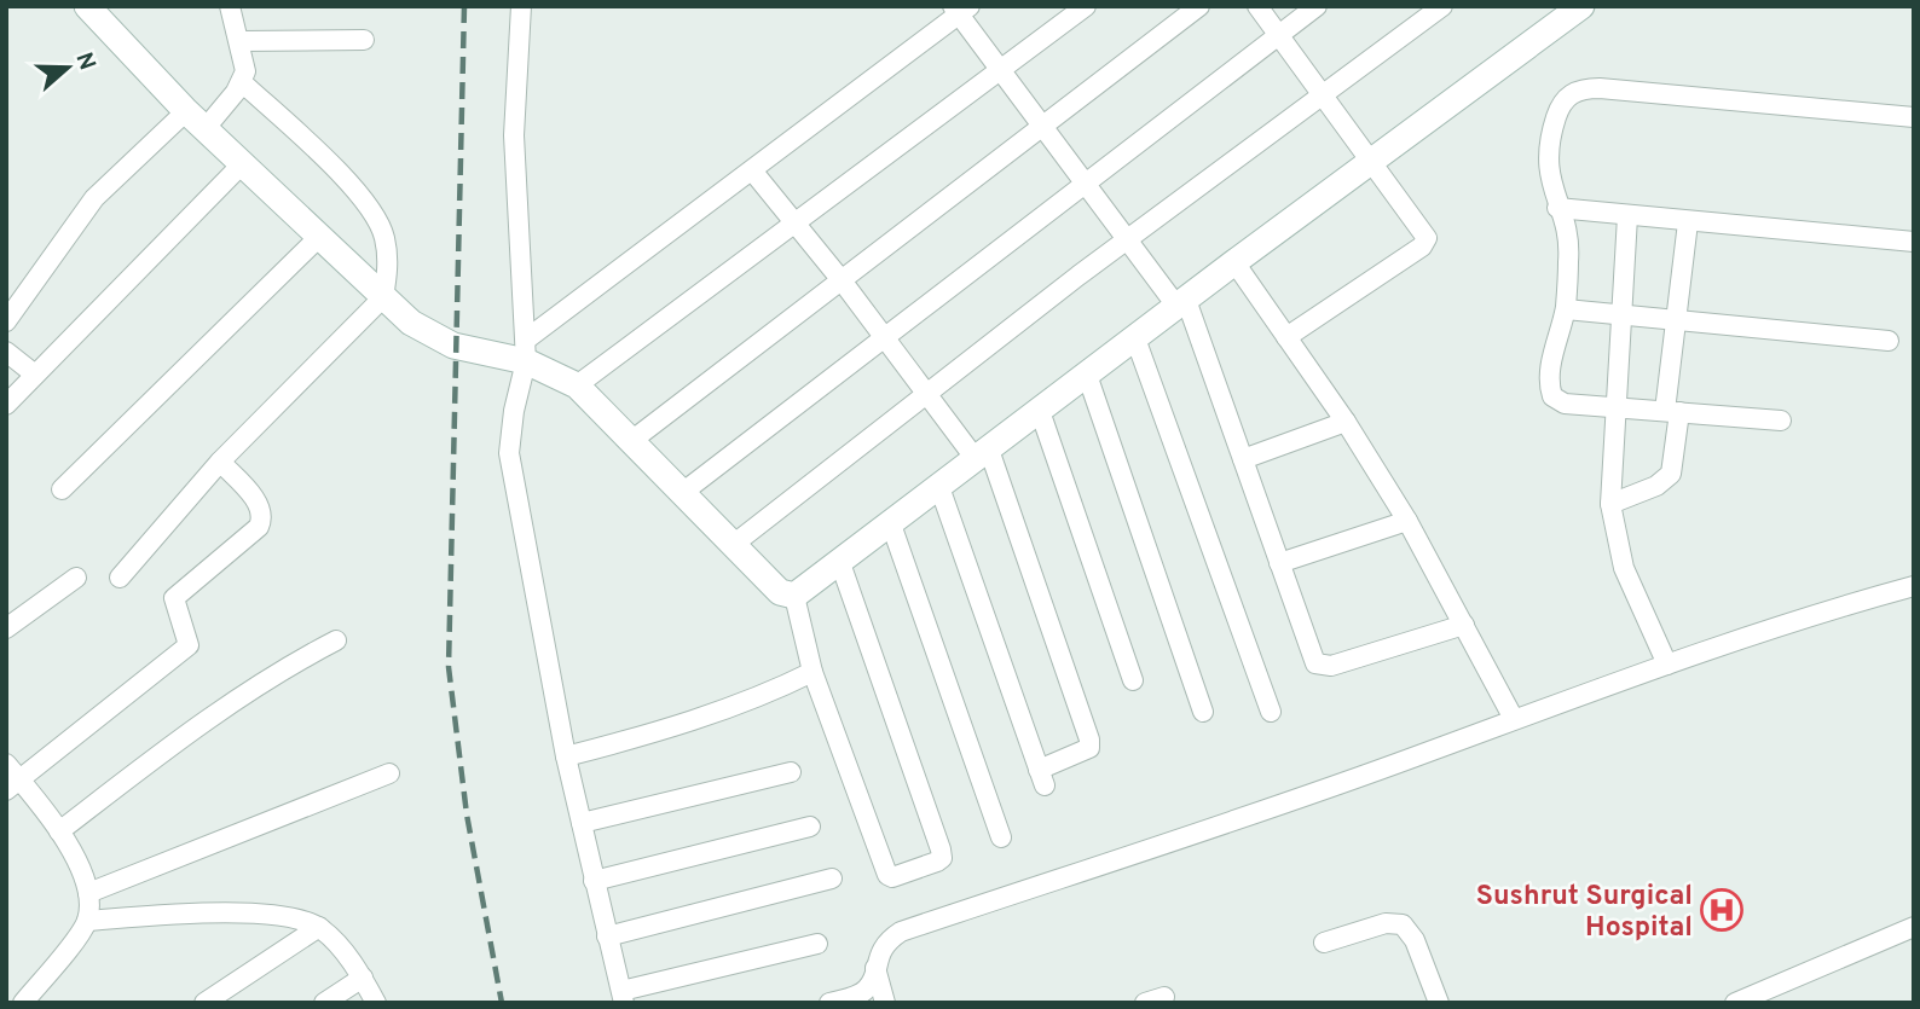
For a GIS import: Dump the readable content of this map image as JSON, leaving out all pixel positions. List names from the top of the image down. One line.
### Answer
{"places":{"hospital":["Sushrut Surgical Hospital"]},"north":"right"}
